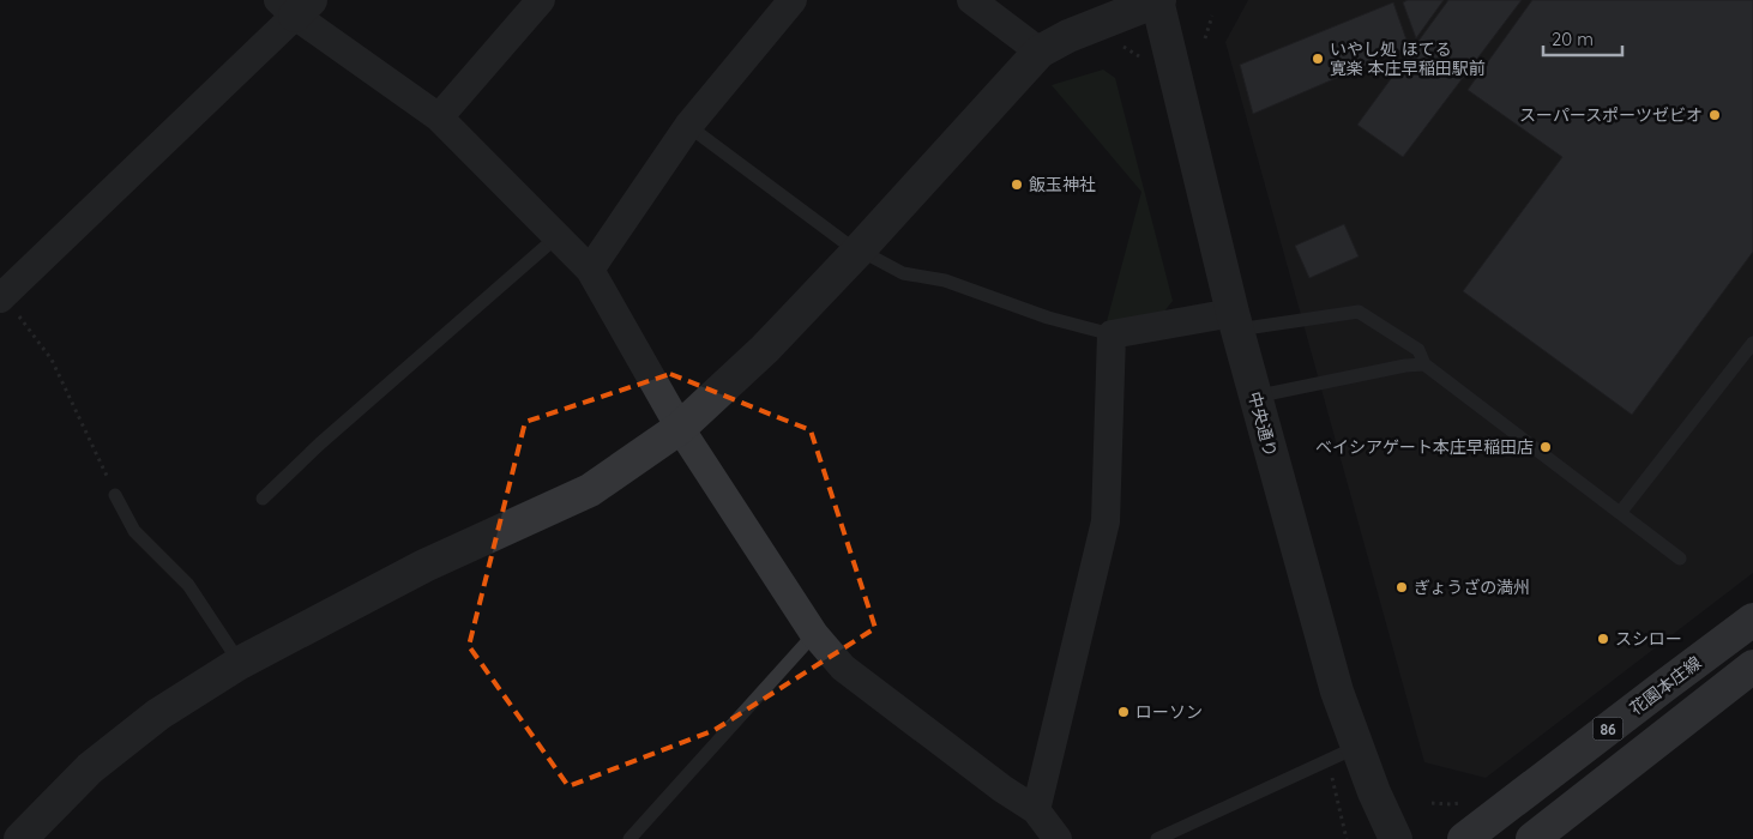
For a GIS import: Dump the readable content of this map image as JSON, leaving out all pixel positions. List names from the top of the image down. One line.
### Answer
{"streets":{"main road":["花園本庄線","86"],"street":["中央通り"]},"places":["いやし処 ほてる 寛楽 本庄早稲田駅前","スーパースポーツゼビオ","飯玉神社","ベイシアゲート本庄早稲田店","ぎょうざの満州","スシロー","ローソン"],"scale_bar":"20 m"}
